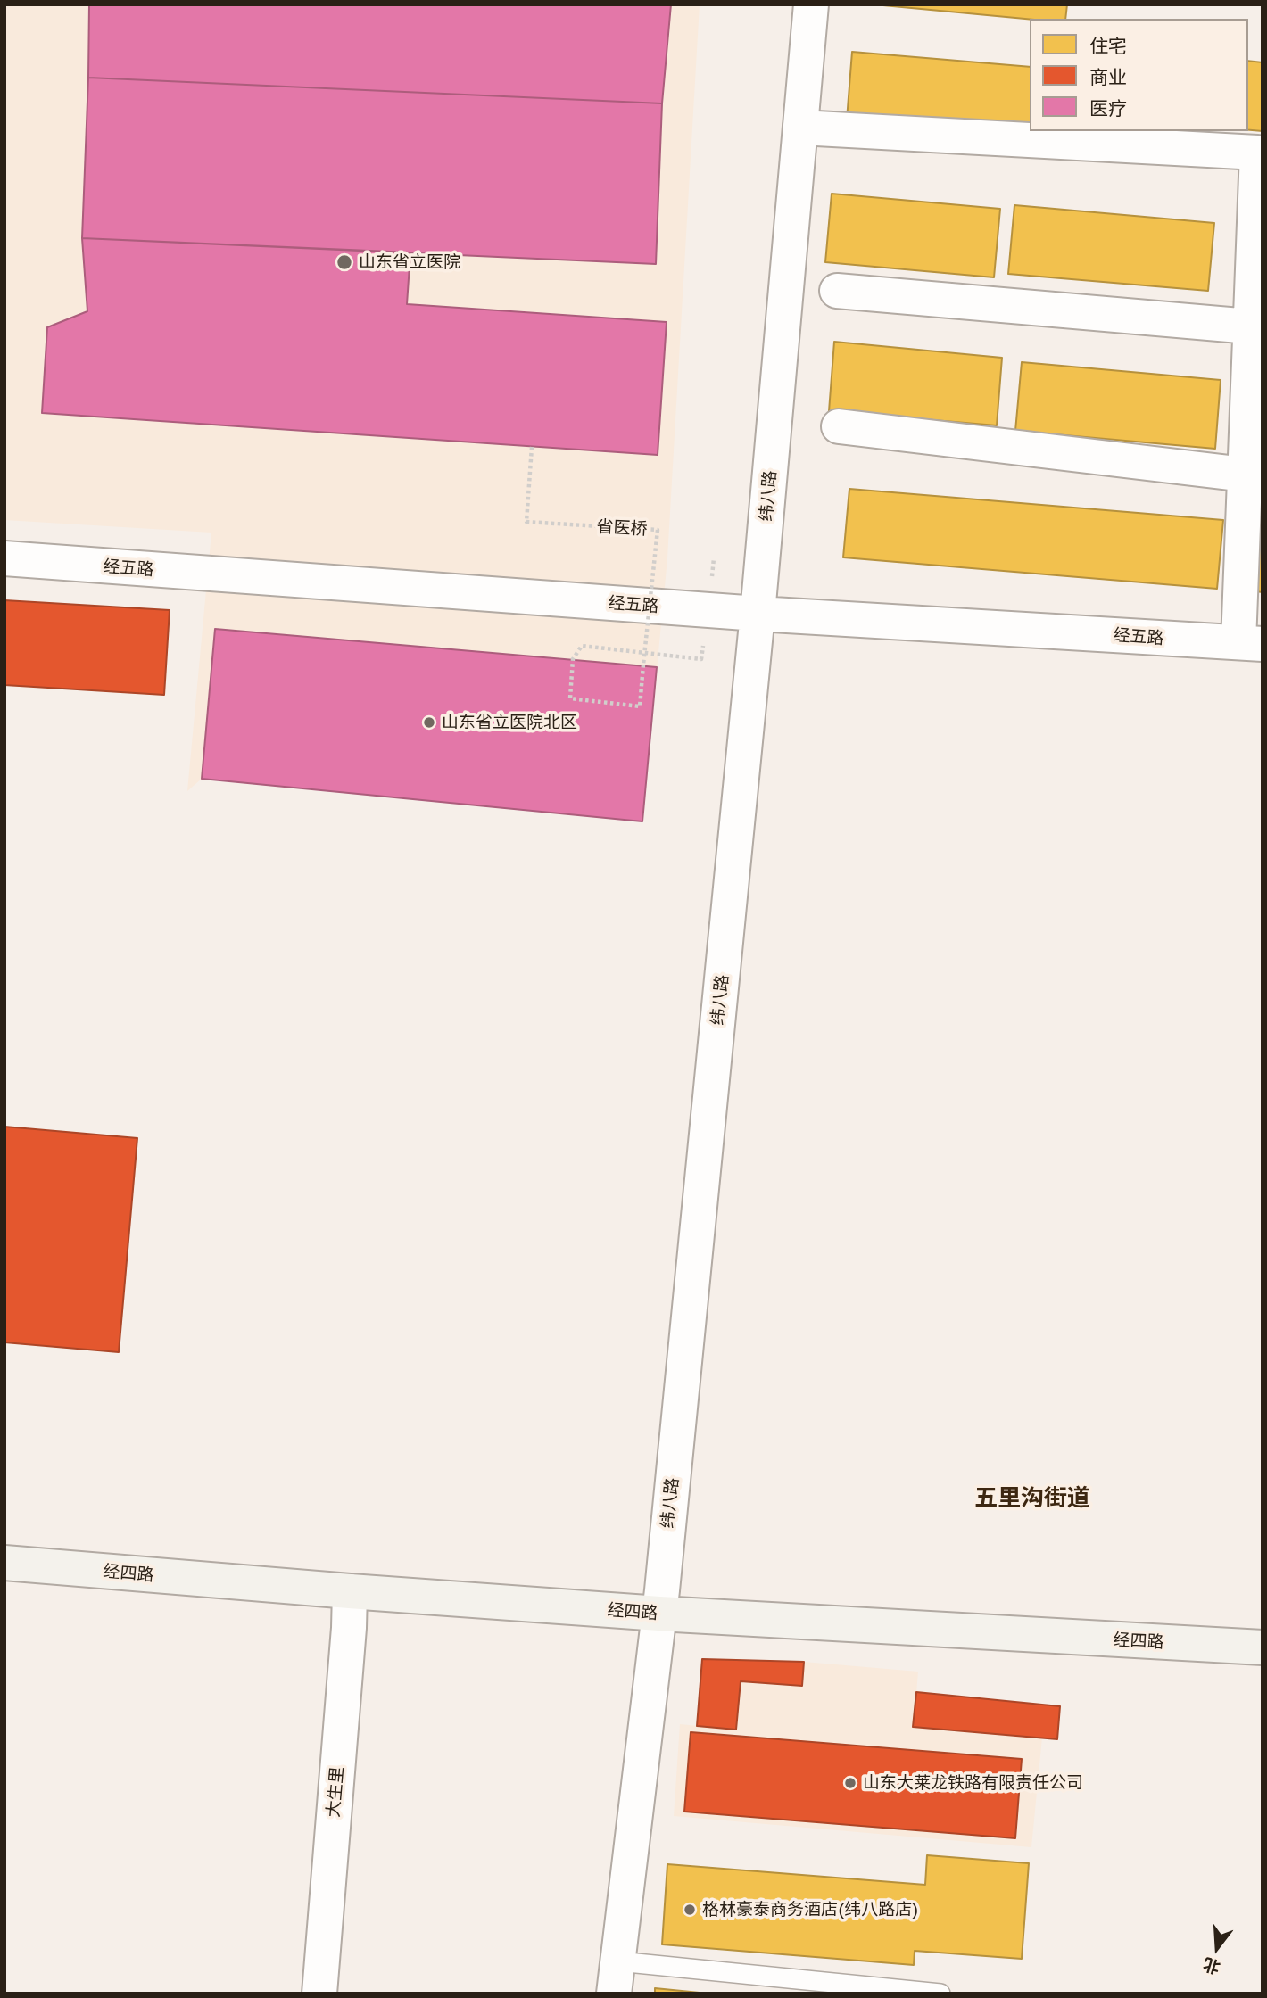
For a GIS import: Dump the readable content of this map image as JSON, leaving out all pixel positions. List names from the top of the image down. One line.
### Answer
{"streets":{"main road":["经四路"],"street":["纬八路","经五路","大生里"],"path":["省医桥"]},"crossings":[["纬八路","经五路"],["纬八路","经四路"],["经四路","大生里"]],"districts":["五里沟街道"],"places":["山东省立医院","山东省立医院北区","山东大莱龙铁路有限责任公司","格林豪泰商务酒店(纬八路店)"],"legend":["住宅","商业","医疗"],"north":"bottom"}
